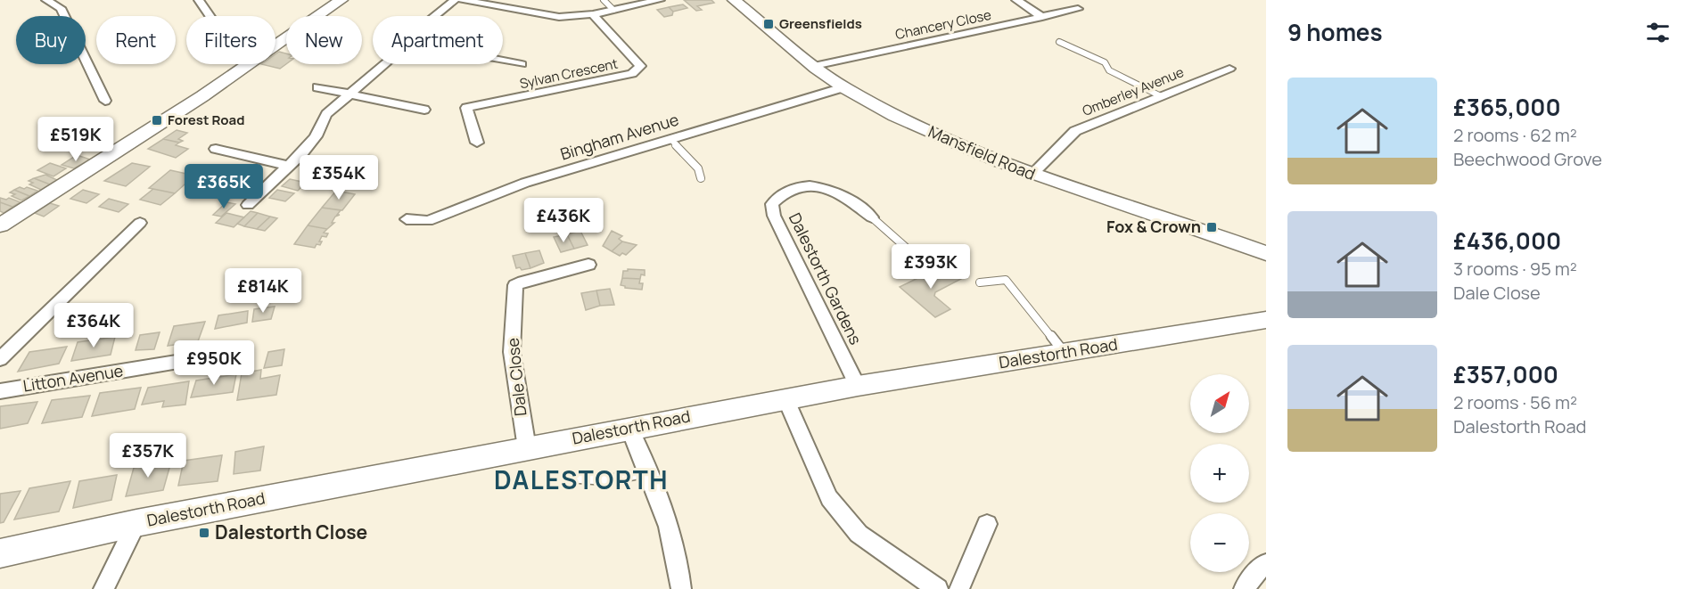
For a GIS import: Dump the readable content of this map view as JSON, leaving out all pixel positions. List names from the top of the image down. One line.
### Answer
{"streets":{"street":["Chancery Close","Sylvan Crescent","Omberley Avenue","Bingham Avenue","Mansfield Road","Dalestorth Gardens","Dalestorth Road","Dale Close","Litton Avenue"]},"crossings":[["Chancery Close","Mansfield Road"],["Omberley Avenue","Mansfield Road"],["Bingham Avenue","Mansfield Road"],["Dalestorth Gardens","Dalestorth Road"],["Dalestorth Road","Dale Close"]],"districts":["DALESTORTH"],"places":{"transit":["Greensfields","Forest Road","Fox & Crown","Dalestorth Close"]},"north":"top right","page":{"heading":"9 homes","chip":["Buy","Rent","Filters","New","Apartment"],"list":[{"name":"£365,000","note":"2 rooms · 62 m² · Beechwood Grove"},{"name":"£436,000","note":"3 rooms · 95 m² · Dale Close"},{"name":"£357,000","note":"2 rooms · 56 m² · Dalestorth Road"}],"price":["£519K","£354K","£365K","£436K","£393K","£814K","£364K","£950K","£357K"],"map_buttons":["+","−"]}}
